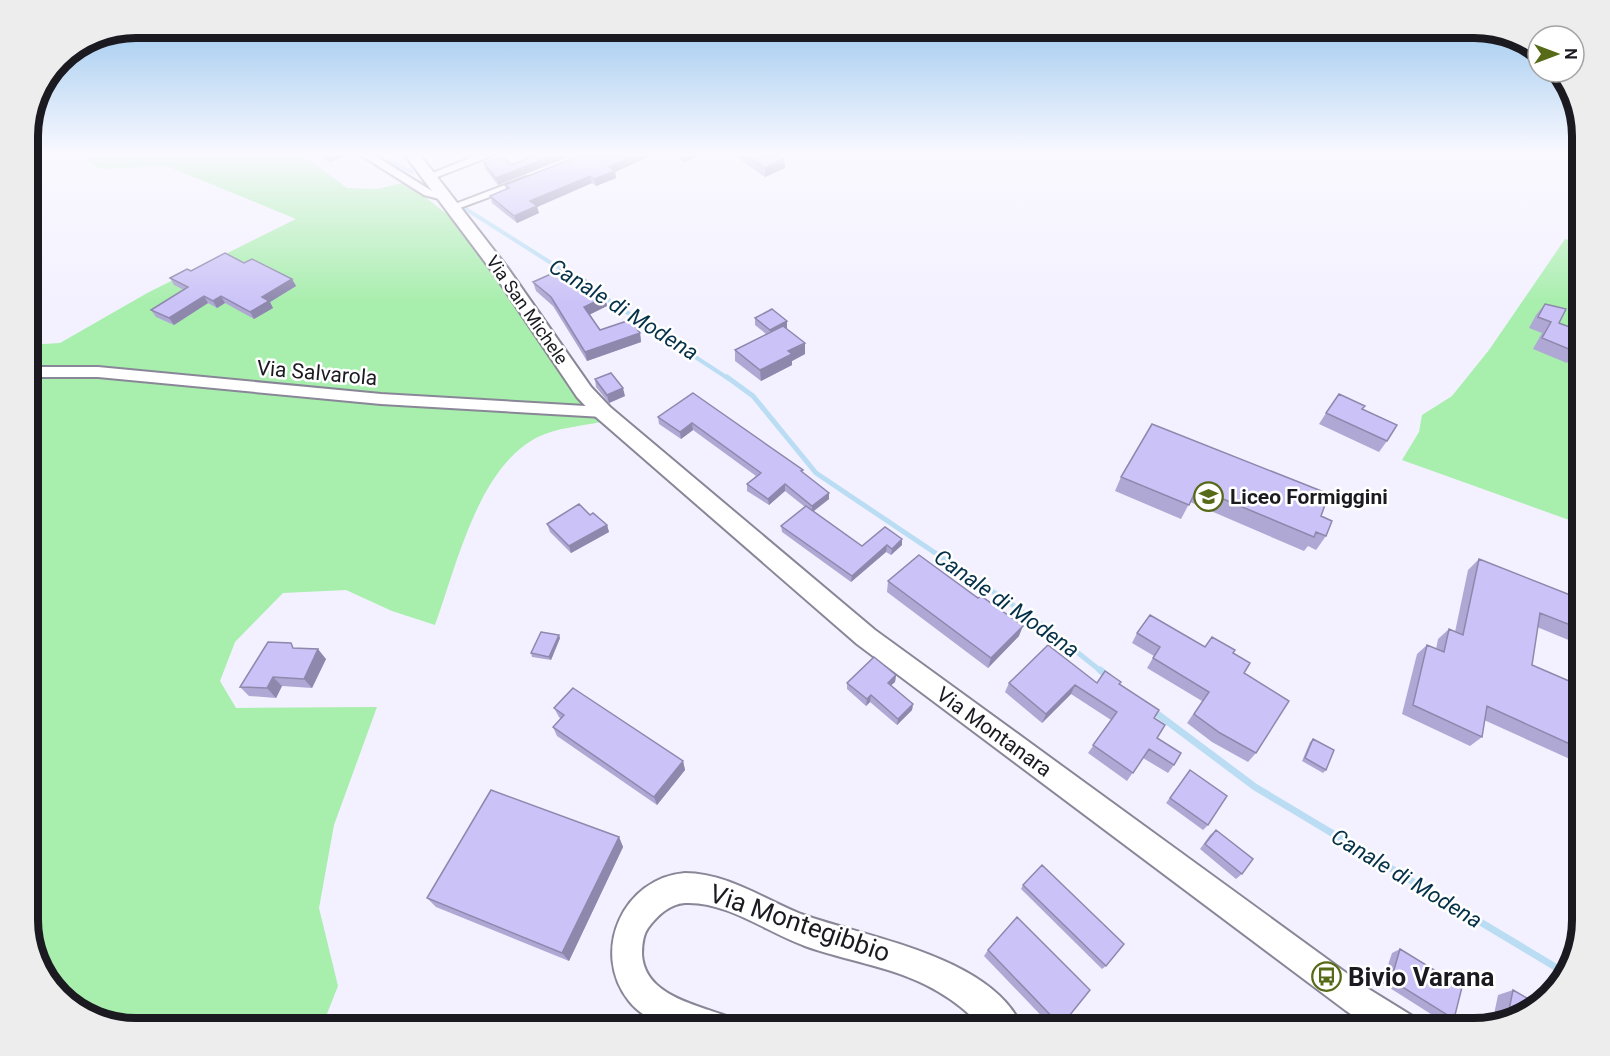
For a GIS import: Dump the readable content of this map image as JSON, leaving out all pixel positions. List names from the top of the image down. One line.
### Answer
{"streets":{"main road":["Via San Michele","Via Montanara","Via Montegibbio"],"street":["Via Salvarola"]},"crossings":[["Via San Michele","Via Salvarola"],["Via San Michele","Via Montanara"],["Via Salvarola","Via Montanara"]],"water":["Canale di Modena"],"places":{"school or university":["Liceo Formiggini"],"bus stop":["Bivio Varana"]},"north":"right"}
